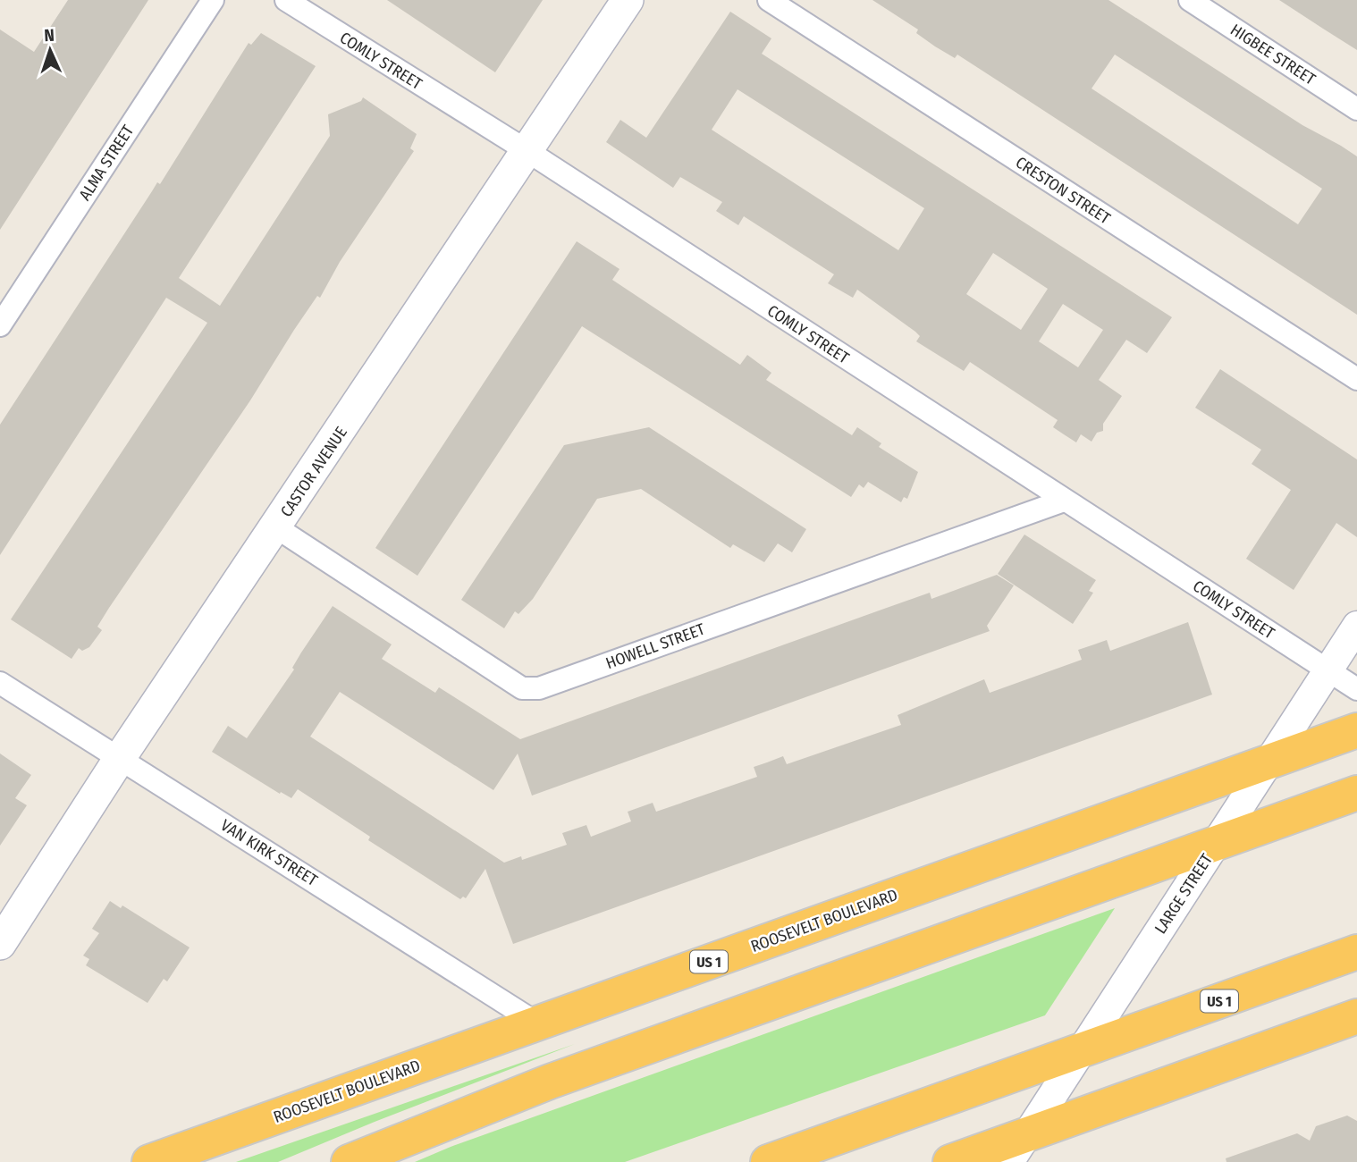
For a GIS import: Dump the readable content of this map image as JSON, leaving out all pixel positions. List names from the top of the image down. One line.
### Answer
{"streets":{"highway":["ROOSEVELT BOULEVARD","US 1"],"main road":["CASTOR AVENUE"],"street":["HIGBEE STREET","COMLY STREET","ALMA STREET","CRESTON STREET","HOWELL STREET","VAN KIRK STREET","LARGE STREET"]},"crossings":[["COMLY STREET","CASTOR AVENUE"],["COMLY STREET","HOWELL STREET"],["COMLY STREET","LARGE STREET"],["CASTOR AVENUE","HOWELL STREET"],["CASTOR AVENUE","VAN KIRK STREET"],["VAN KIRK STREET","ROOSEVELT BOULEVARD"],["LARGE STREET","ROOSEVELT BOULEVARD"],["LARGE STREET","US 1"]],"north":"top"}
